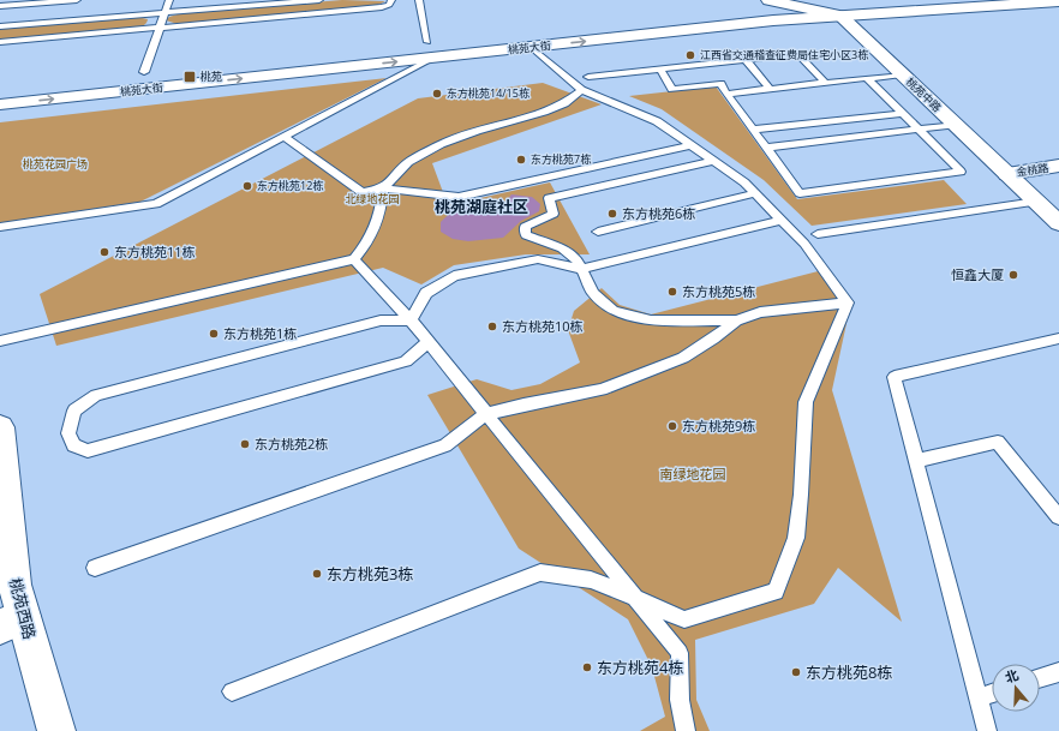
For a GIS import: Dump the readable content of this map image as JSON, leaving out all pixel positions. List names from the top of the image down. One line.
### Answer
{"streets":{"main road":["桃苑大街","桃苑中路","金桃路","桃苑西路"]},"crossings":[["桃苑大街","桃苑中路"],["桃苑中路","金桃路"]],"districts":["桃苑湖庭社区"],"parks":["桃苑花园广场","北绿地花园","南绿地花园"],"places":{"other":["江西省交通稽查征费局住宅小区3栋","东方桃苑14/15栋","东方桃苑7栋","东方桃苑12栋","东方桃苑6栋","东方桃苑11栋","恒鑫大厦","东方桃苑5栋","东方桃苑10栋","东方桃苑1栋","东方桃苑9栋","东方桃苑2栋","东方桃苑3栋","东方桃苑4栋","东方桃苑8栋"],"transit":["桃苑"]},"north":"top"}
